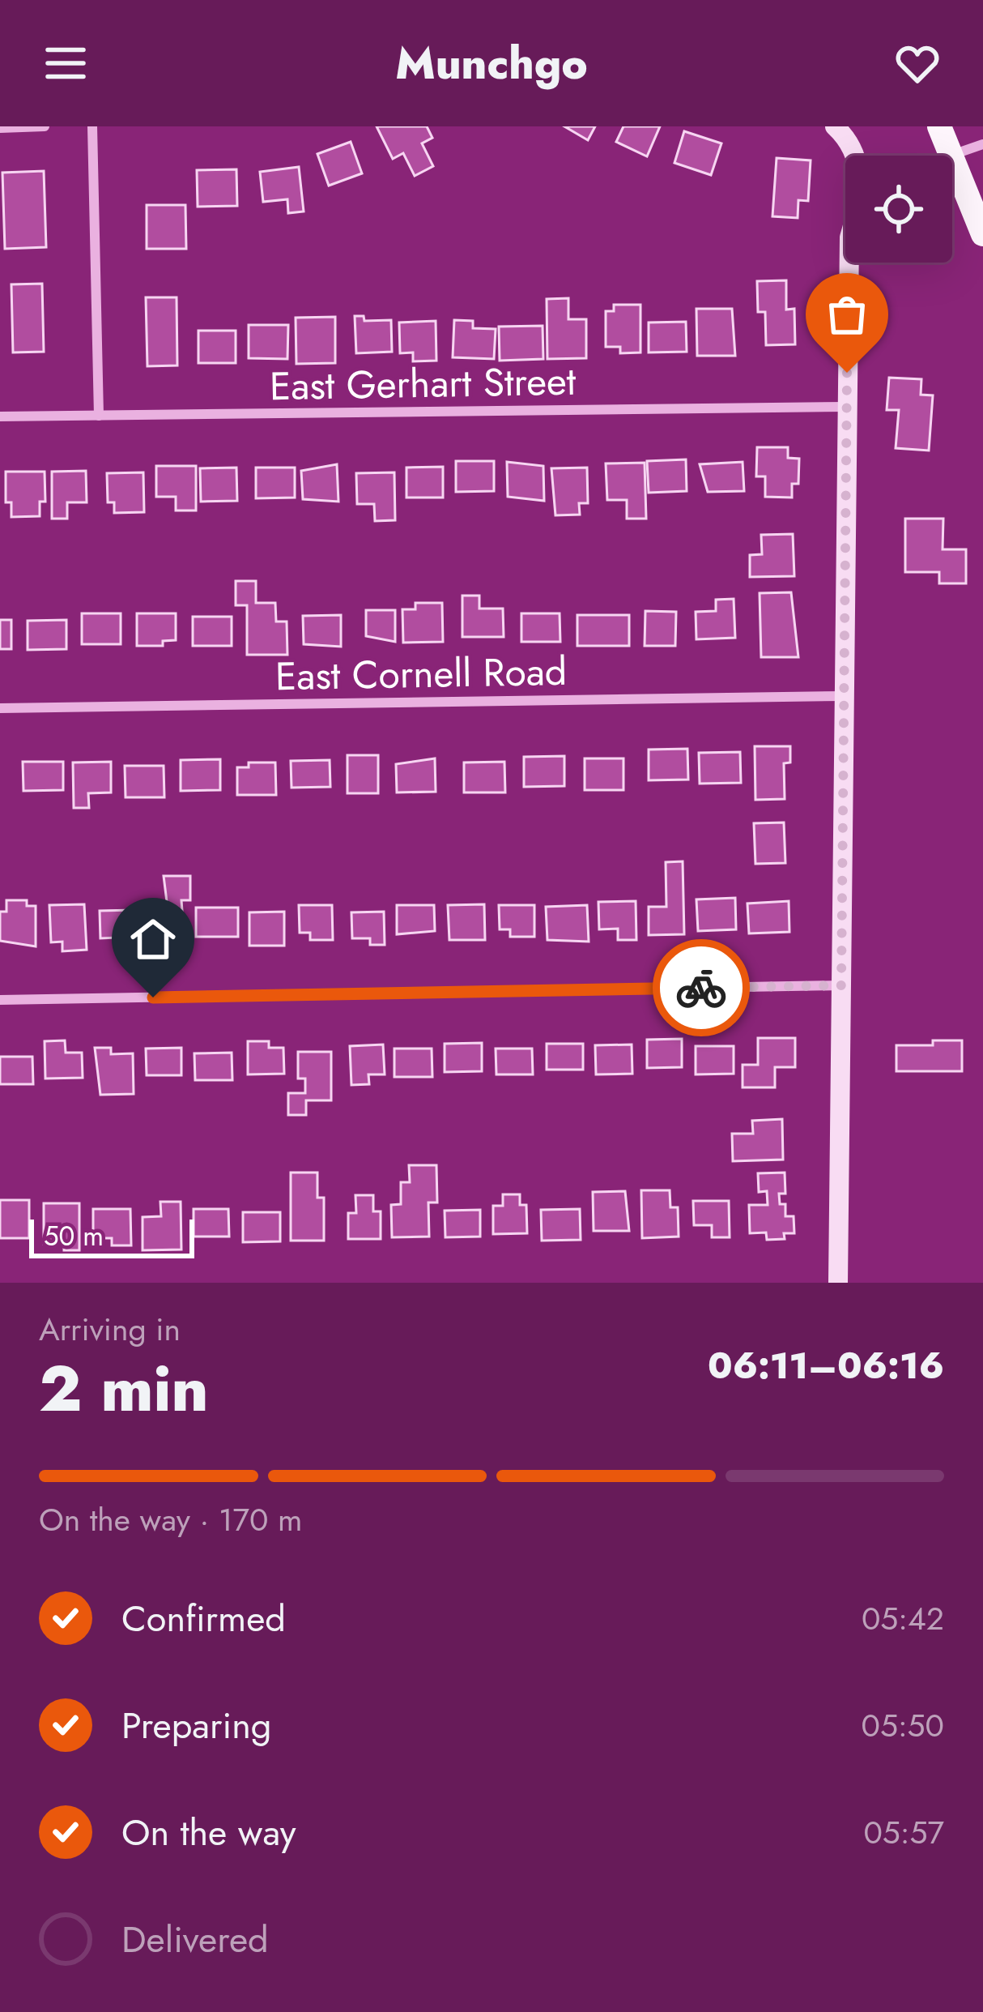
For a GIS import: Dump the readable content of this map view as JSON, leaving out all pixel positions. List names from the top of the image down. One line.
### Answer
{"streets":{"street":["East Gerhart Street","East Cornell Road"]},"scale_bar":"50 m","page":{"header":"Munchgo","scale":"50 m","heading":["2 min","Arriving in","06:11–06:16"],"bar":"On the way · 170 m","list":[["Confirmed","05:42"],["Preparing","05:50"],["On the way","05:57"],"Delivered"]}}
